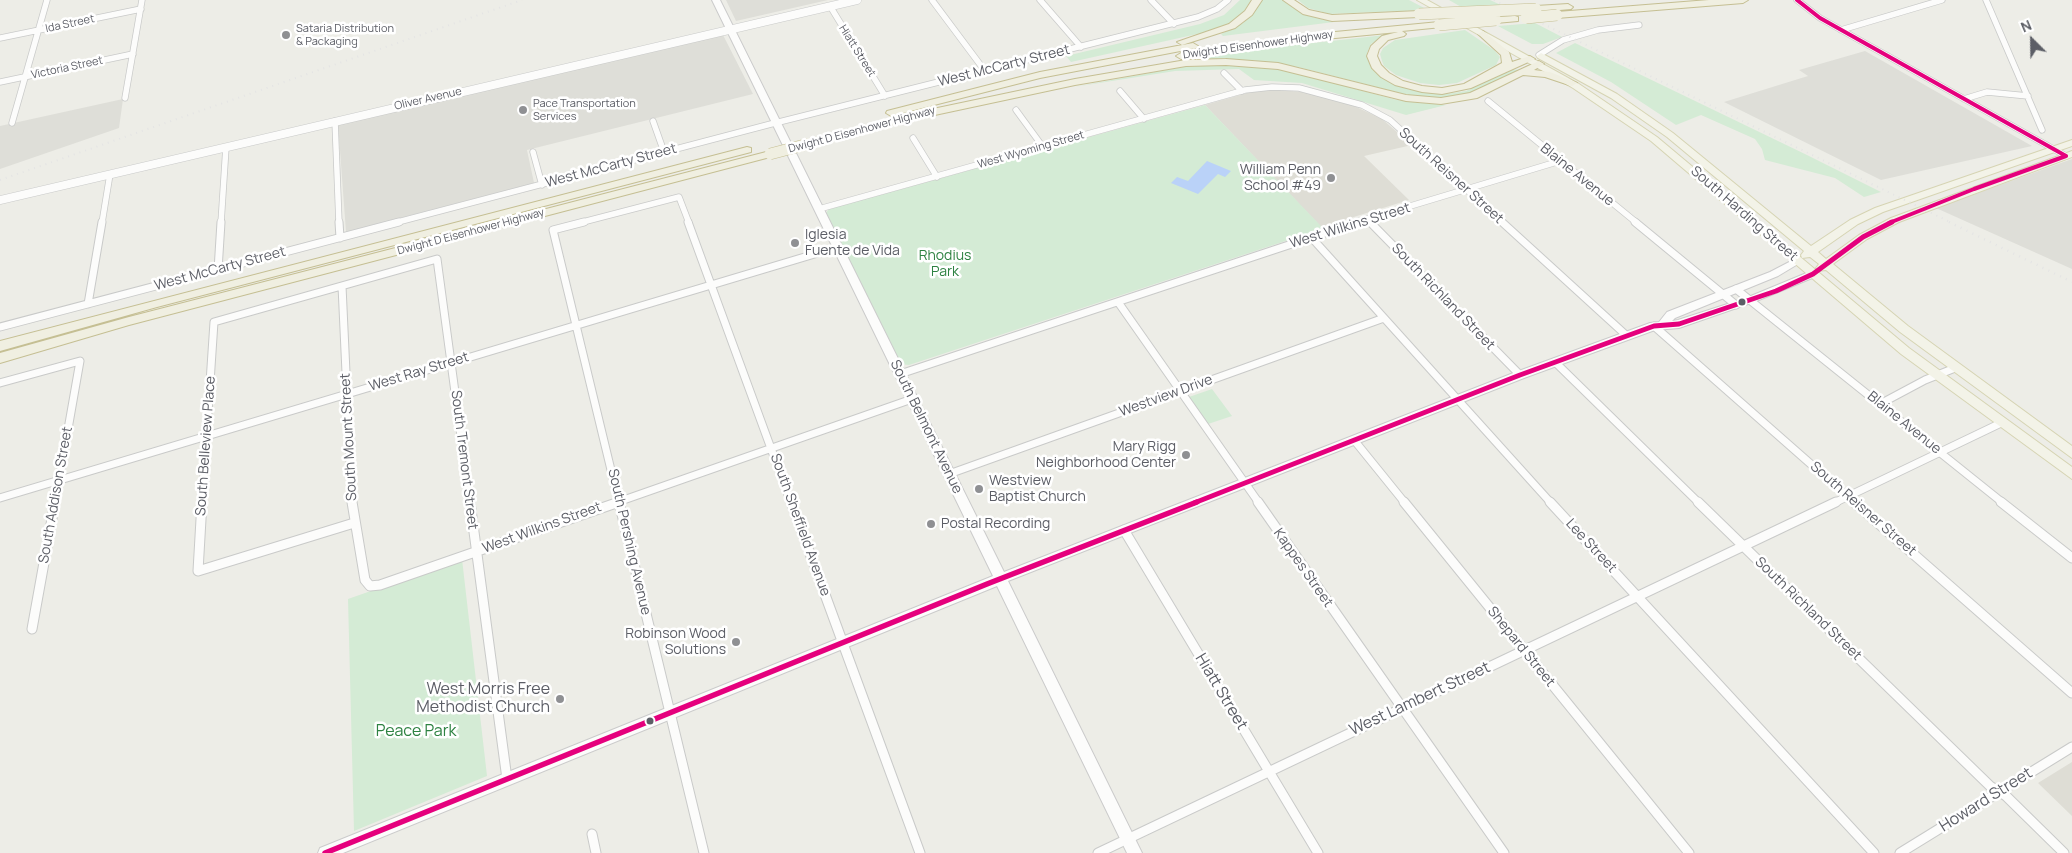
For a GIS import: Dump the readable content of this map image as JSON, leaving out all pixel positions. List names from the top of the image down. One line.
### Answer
{"streets":{"highway":["Dwight D Eisenhower Highway"],"main road":["South Harding Street","South Belmont Avenue"],"street":["Ida Street","Hiatt Street","West McCarty Street","Victoria Street","Oliver Avenue","West Wyoming Street","Blaine Avenue","South Reisner Street","West Wilkins Street","South Richland Street","West Ray Street","Westview Drive","South Mount Street","South Belleview Place","South Tremont Street","South Addison Street","South Sheffield Avenue","South Pershing Avenue","Lee Street","Kappes Street","Shepard Street","West Lambert Street","Howard Street"]},"crossings":[["Hiatt Street","West McCarty Street"],["Hiatt Street","Oliver Avenue"],["Hiatt Street","West Lambert Street"],["West McCarty Street","South Belmont Avenue"],["Oliver Avenue","South Belmont Avenue"],["West Wyoming Street","South Reisner Street"],["West Wyoming Street","South Belmont Avenue"],["Blaine Avenue","West Wilkins Street"],["Blaine Avenue","West Lambert Street"],["South Reisner Street","West Wilkins Street"],["South Reisner Street","West Lambert Street"],["South Harding Street","West Lambert Street"],["West Wilkins Street","South Richland Street"],["West Wilkins Street","South Belmont Avenue"],["West Wilkins Street","South Mount Street"],["West Wilkins Street","South Tremont Street"],["West Wilkins Street","South Sheffield Avenue"],["West Wilkins Street","South Pershing Avenue"],["West Wilkins Street","Lee Street"],["West Wilkins Street","Kappes Street"],["South Richland Street","West Lambert Street"],["South Richland Street","Howard Street"],["West Ray Street","South Belmont Avenue"],["West Ray Street","South Mount Street"],["West Ray Street","South Belleview Place"],["West Ray Street","South Tremont Street"],["West Ray Street","South Addison Street"],["West Ray Street","South Sheffield Avenue"],["West Ray Street","South Pershing Avenue"],["Westview Drive","South Belmont Avenue"],["Westview Drive","Lee Street"],["Westview Drive","Kappes Street"],["South Belmont Avenue","West Lambert Street"],["South Mount Street","South Belleview Place"],["South Mount Street","South Tremont Street"],["South Belleview Place","South Tremont Street"],["South Sheffield Avenue","South Pershing Avenue"],["Lee Street","West Lambert Street"],["Kappes Street","West Lambert Street"],["Shepard Street","West Lambert Street"]],"parks":["Rhodius Park","Peace Park"],"places":["Sataria Distribution & Packaging","Pace Transportation Services","William Penn School #49","Iglesia Fuente de Vida","Mary Rigg Neighborhood Center","Westview Baptist Church","Postal Recording","Robinson Wood Solutions","West Morris Free Methodist Church"],"north":"top left"}
